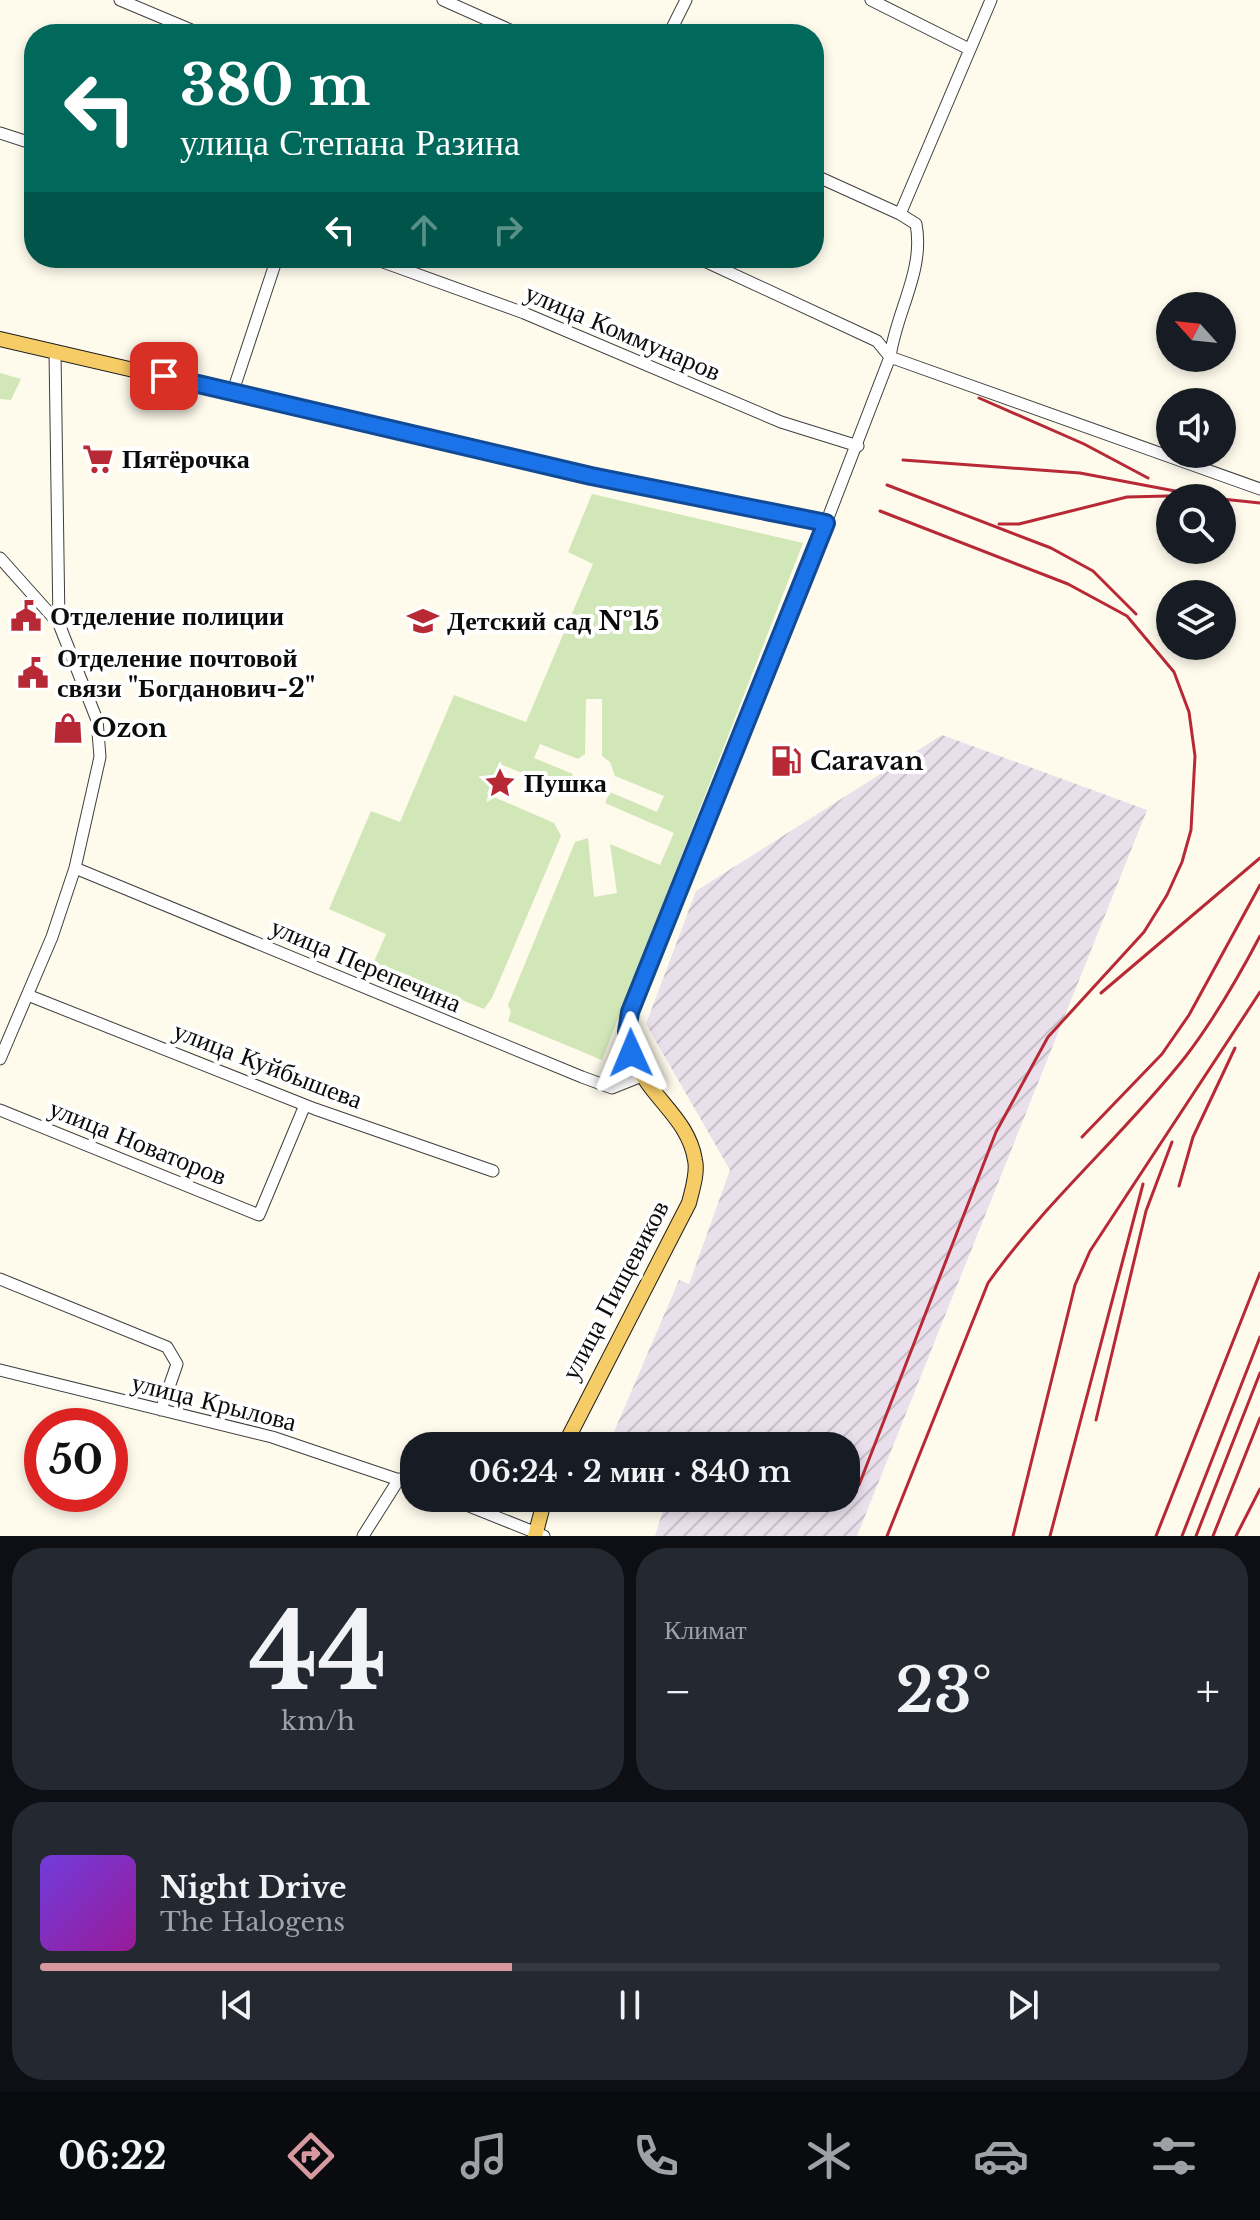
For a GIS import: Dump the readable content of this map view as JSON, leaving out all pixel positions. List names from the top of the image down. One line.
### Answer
{"streets":{"main road":["улица Пищевиков"],"street":["улица Коммунаров","улица Перепечина","улица Куйбышева","улица Новаторов","улица Крылова"]},"crossings":[["улица Коммунаров","улица Пищевиков"],["улица Перепечина","улица Пищевиков"],["улица Куйбышева","улица Новаторов"]],"places":{"supermarket":["Пятёрочка"],"public building":["Отделение полиции","Отделение почтовой связи \"Богданович-2\""],"school or university":["Детский сад №15"],"shop":["Ozon"],"fuel station":["Caravan"],"place":["Пушка"]},"north":"top left","page":{"turn":["380 m","улица Степана Разина"],"limit":"50","trip":"06:24 · 2 мин · 840 m","tile":[["44","km/h"],"Климат"],"heat":["−","23°","+"],"song":["Night Drive","The Halogens"],"tabs":"06:22"}}
